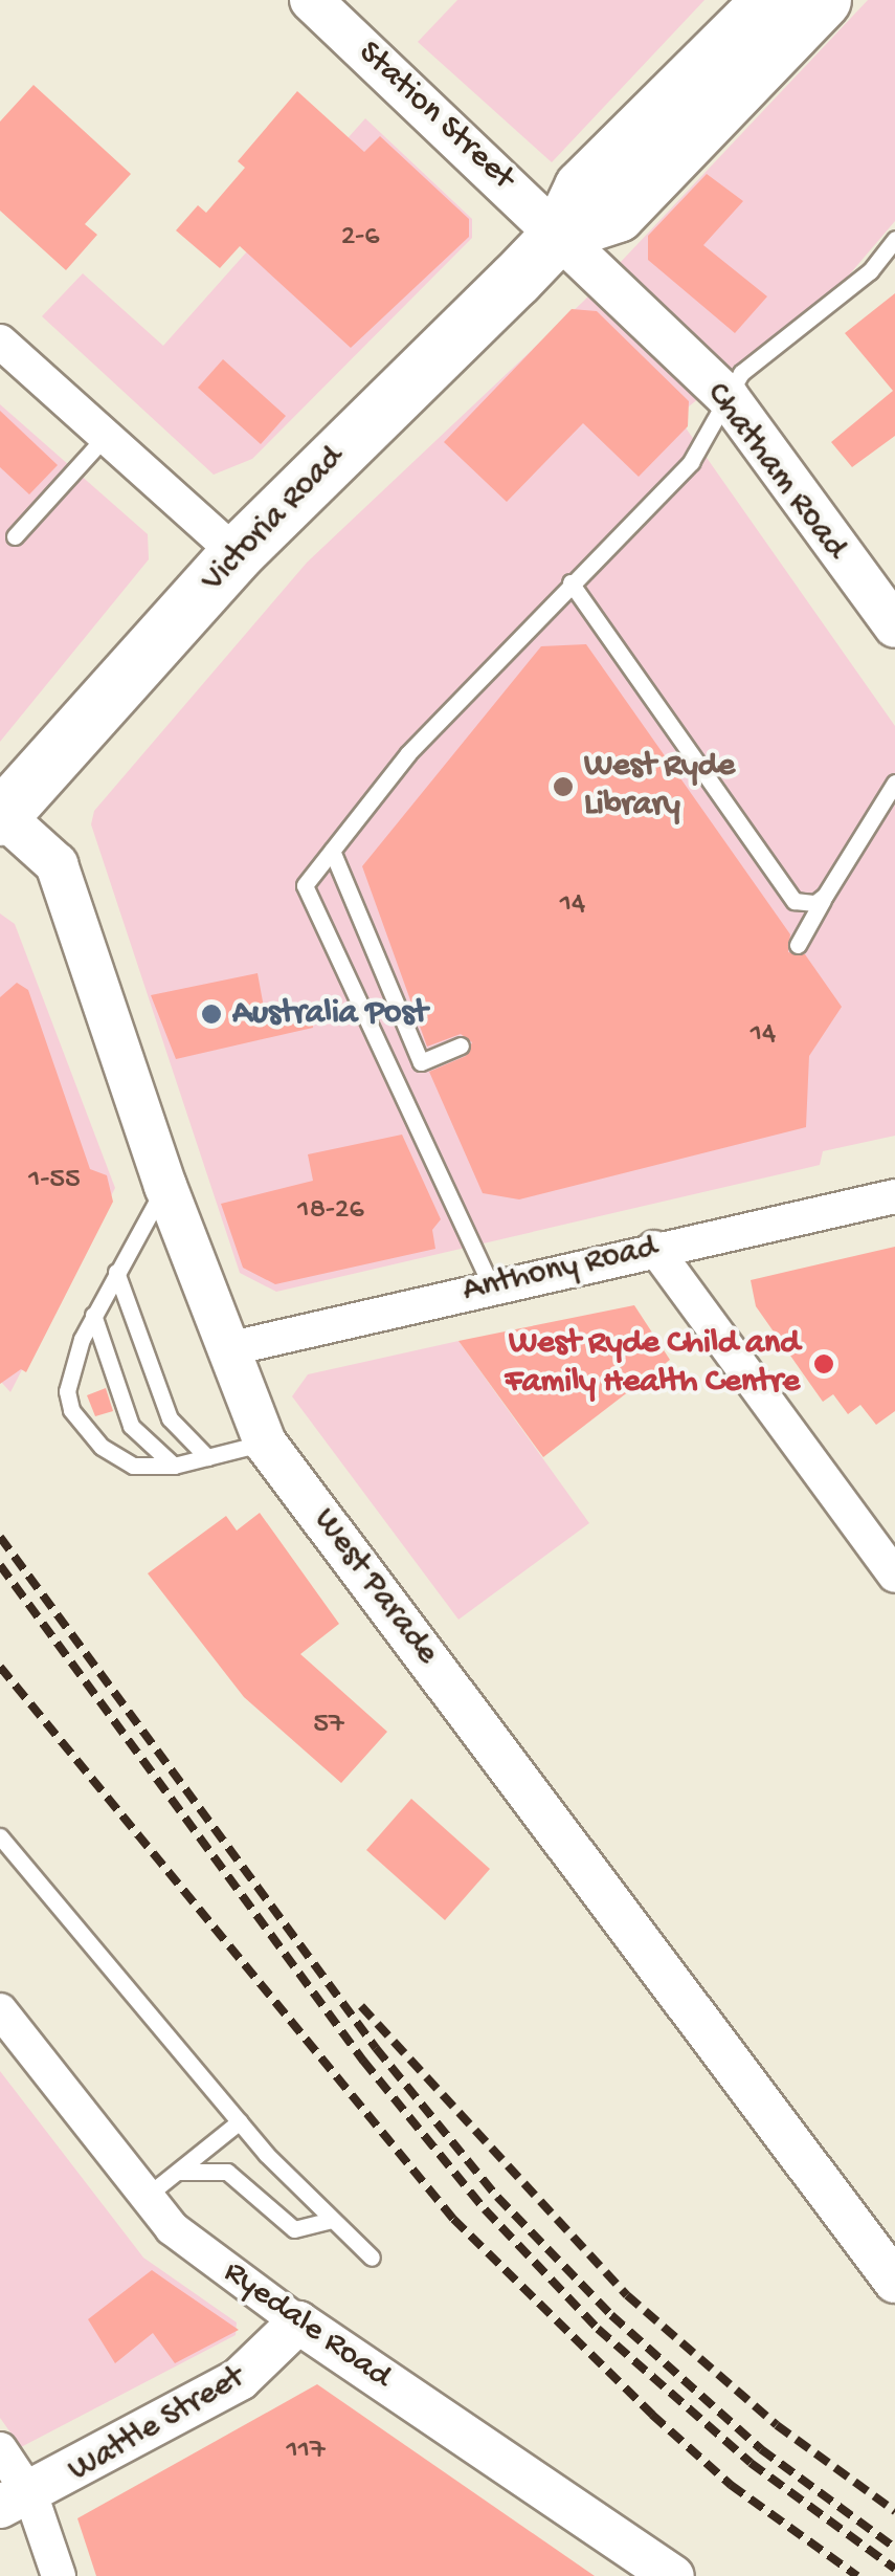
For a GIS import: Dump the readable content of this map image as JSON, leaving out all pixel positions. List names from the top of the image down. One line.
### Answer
{"streets":{"highway":["Victoria Road"],"street":["Station Street","Chatham Road","Anthony Road","West Parade","Ryedale Road","Wattle Street"]},"crossings":[["Station Street","Chatham Road"],["Station Street","Victoria Road"],["Chatham Road","Victoria Road"],["Victoria Road","West Parade"],["Anthony Road","West Parade"],["Ryedale Road","Wattle Street"]],"places":["West Ryde Library","Australia Post","West Ryde Child and Family Health Centre"],"house_numbers":["2-6","14","14","1-55","18-26","57","117"]}
